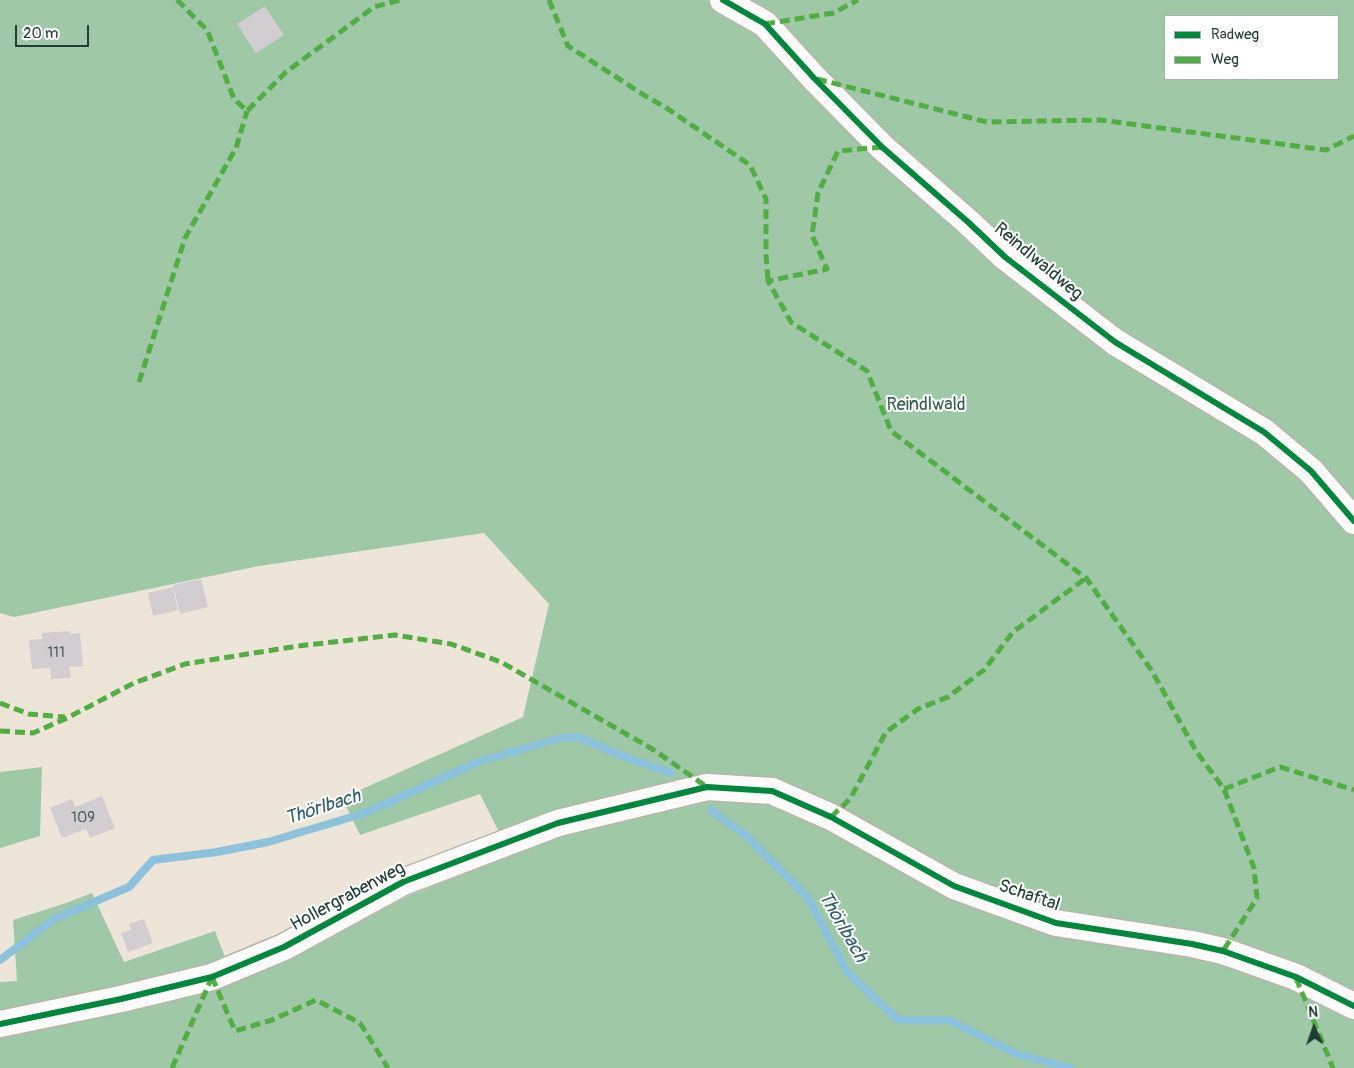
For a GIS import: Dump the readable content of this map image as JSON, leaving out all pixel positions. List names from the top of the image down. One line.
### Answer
{"streets":{"street":["Reindlwaldweg","Schaftal","Hollergrabenweg"]},"crossings":[["Schaftal","Hollergrabenweg"]],"water":["Thörlbach"],"parks":["Reindlwald"],"house_numbers":["111","109"],"legend":["Radweg","Weg"],"scale_bar":"20 m","north":"top"}
